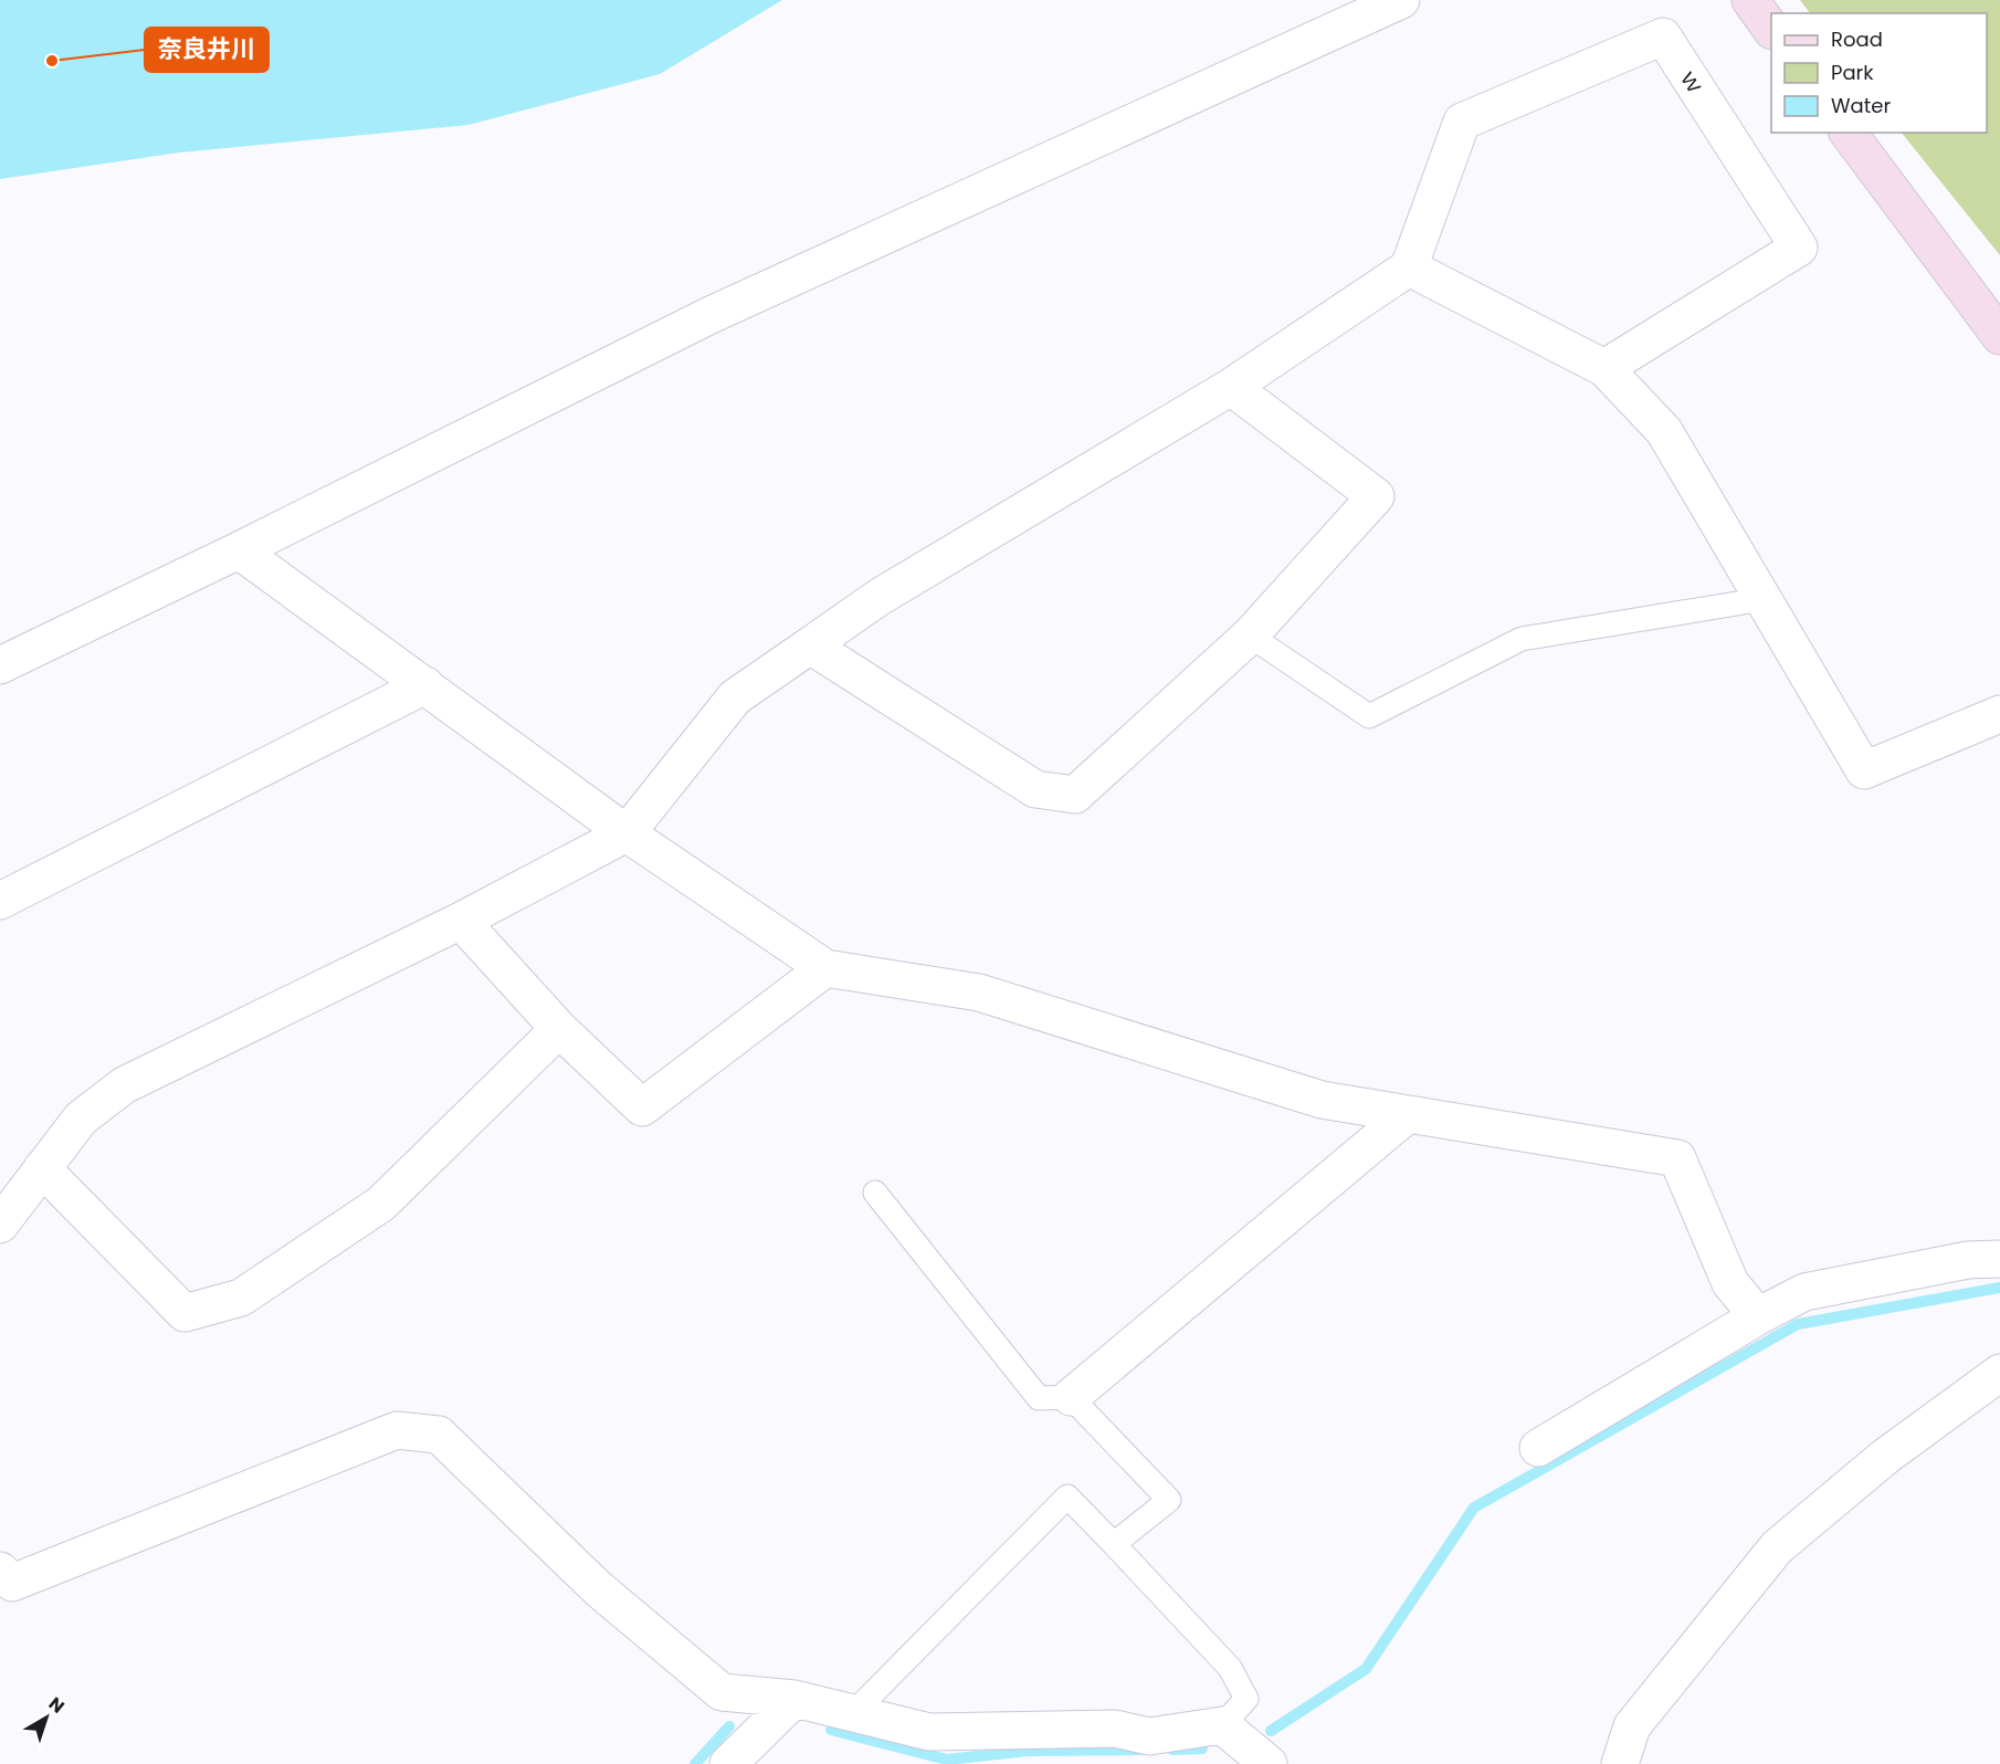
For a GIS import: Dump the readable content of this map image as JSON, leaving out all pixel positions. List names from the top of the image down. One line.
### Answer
{"streets":{"street":["ｗ"]},"places":["奈良井川"],"legend":["Road","Park","Water"],"north":"top right"}
